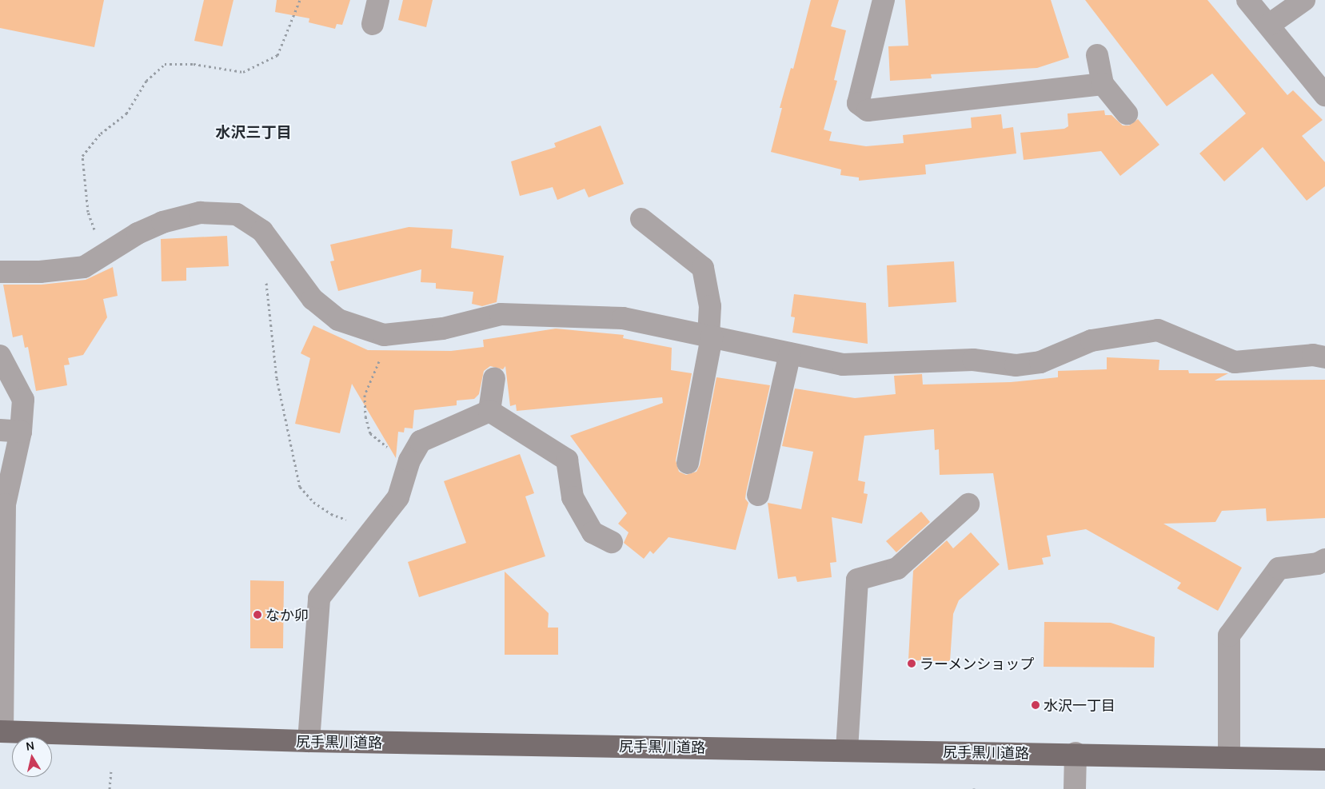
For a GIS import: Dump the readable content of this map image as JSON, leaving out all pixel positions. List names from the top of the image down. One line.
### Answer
{"streets":{"main road":["尻手黒川道路"]},"districts":["水沢三丁目"],"places":["なか卯","ラーメンショップ","水沢一丁目"],"north":"top"}
